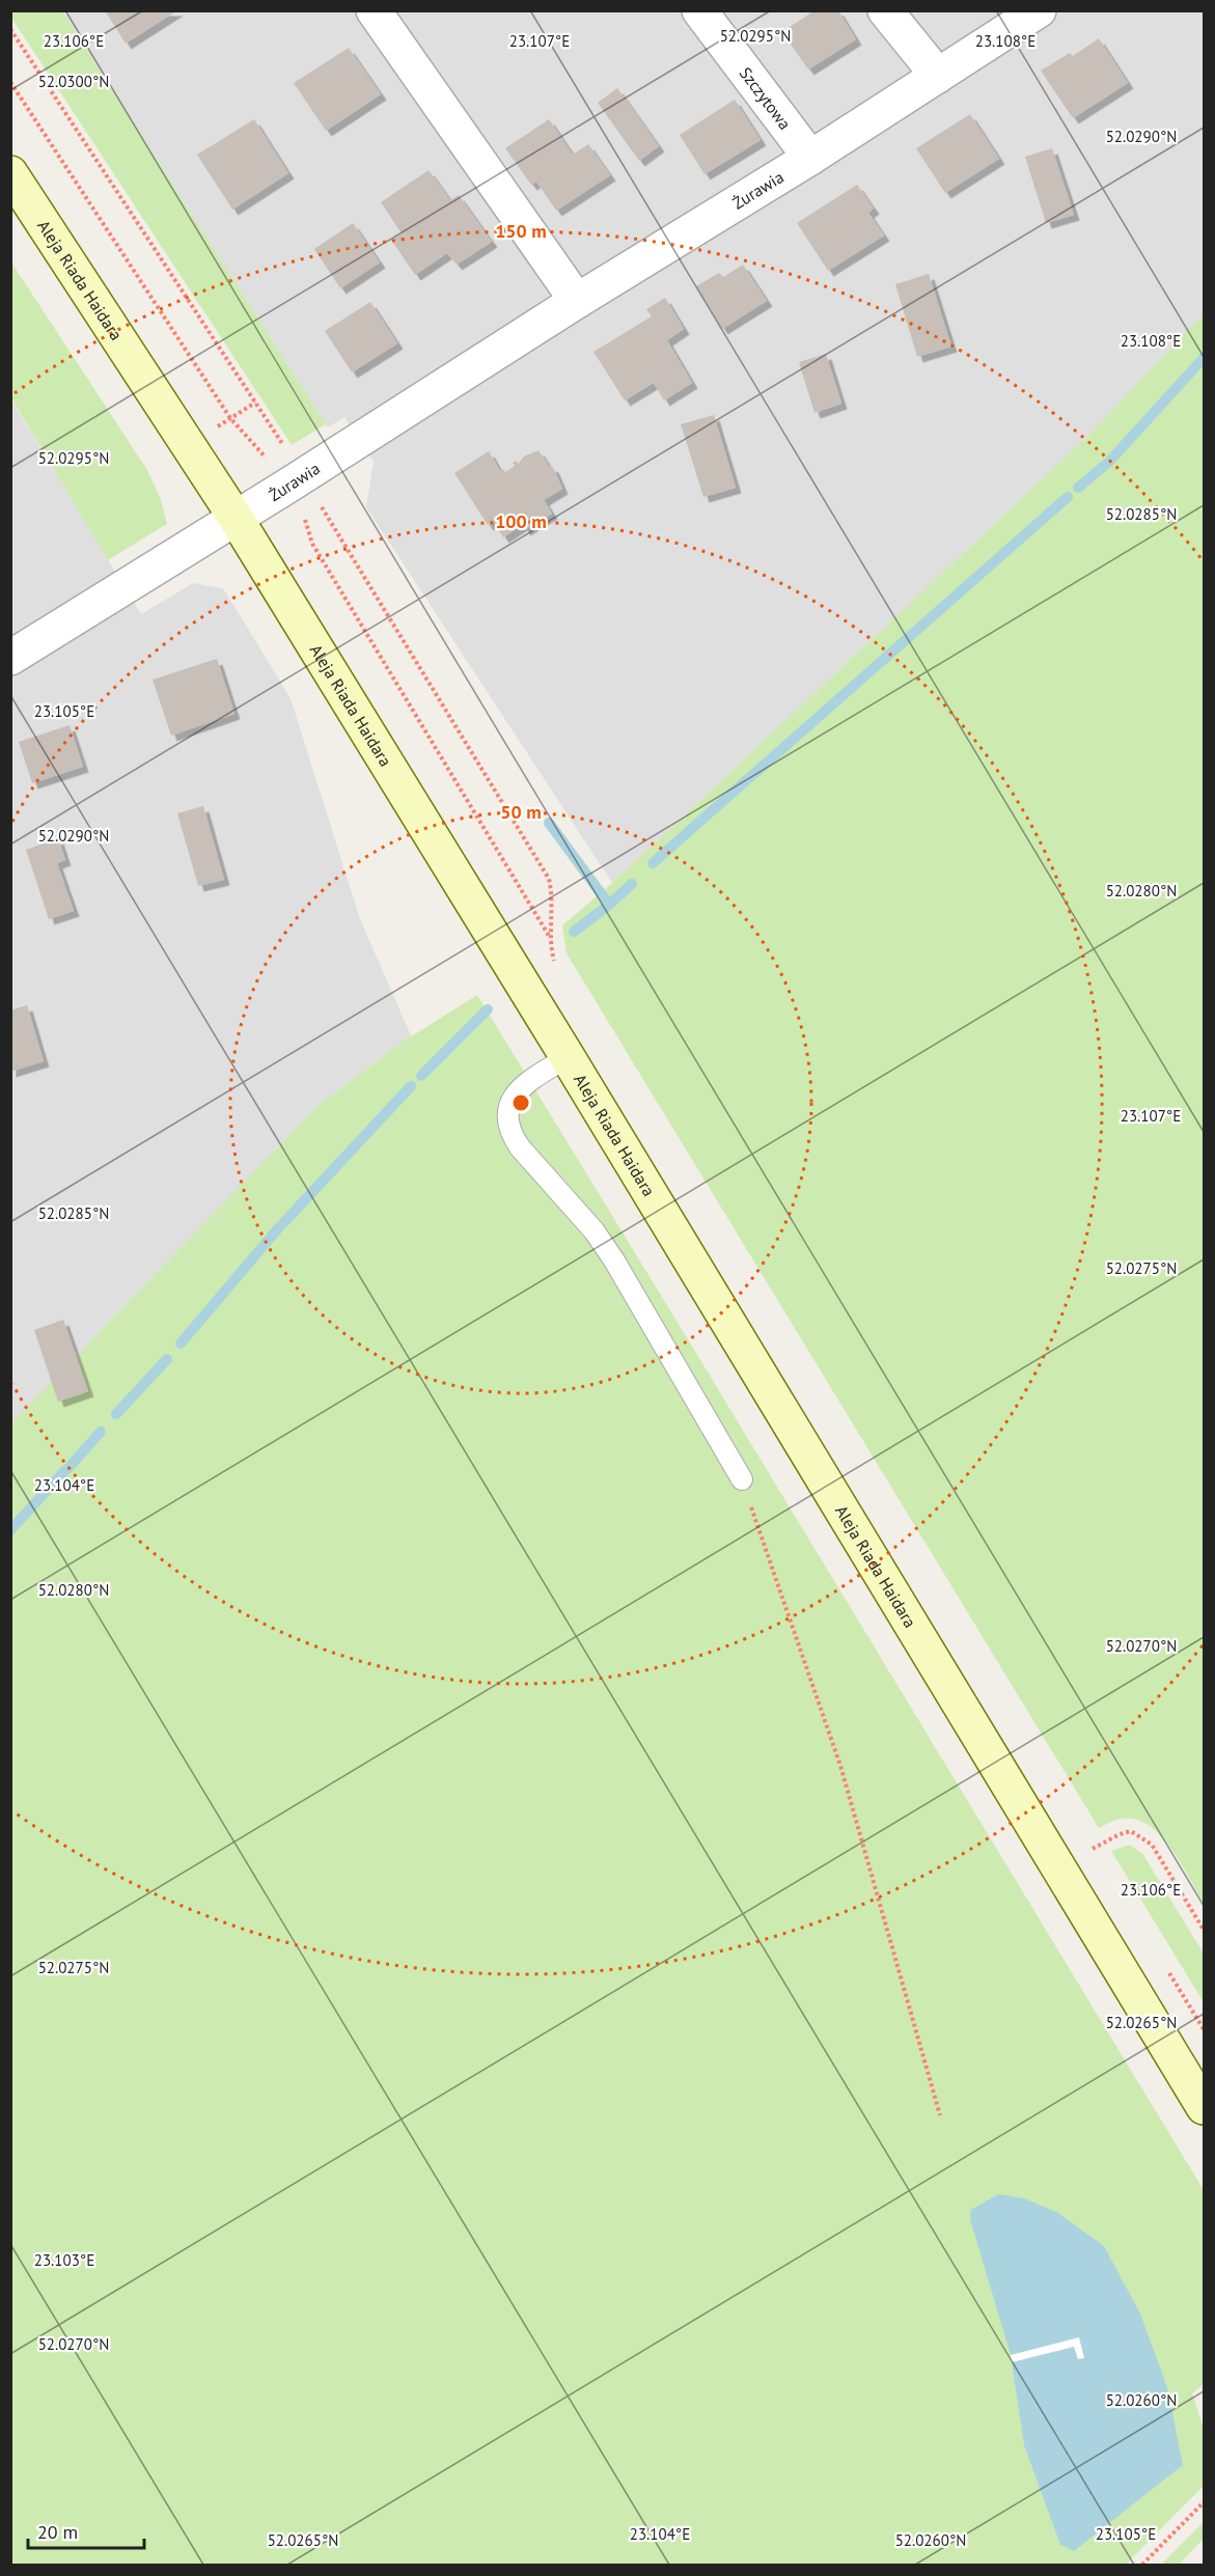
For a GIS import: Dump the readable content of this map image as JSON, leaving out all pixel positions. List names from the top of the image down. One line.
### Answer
{"streets":{"street":["Szczytowa","Żurawia","Aleja Riada Haidara"]},"crossings":[["Szczytowa","Żurawia"],["Żurawia","Aleja Riada Haidara"]],"scale_bar":"20 m","coordinates":["52.0295°N","23.108°E","23.106°E","23.107°E","52.0300°N","52.0290°N","52.0285°N","23.105°E","52.0280°N","52.0275°N","23.104°E","52.0270°N","52.0265°N","23.103°E","52.0260°N"],"rings":["150 m","100 m","50 m"]}
